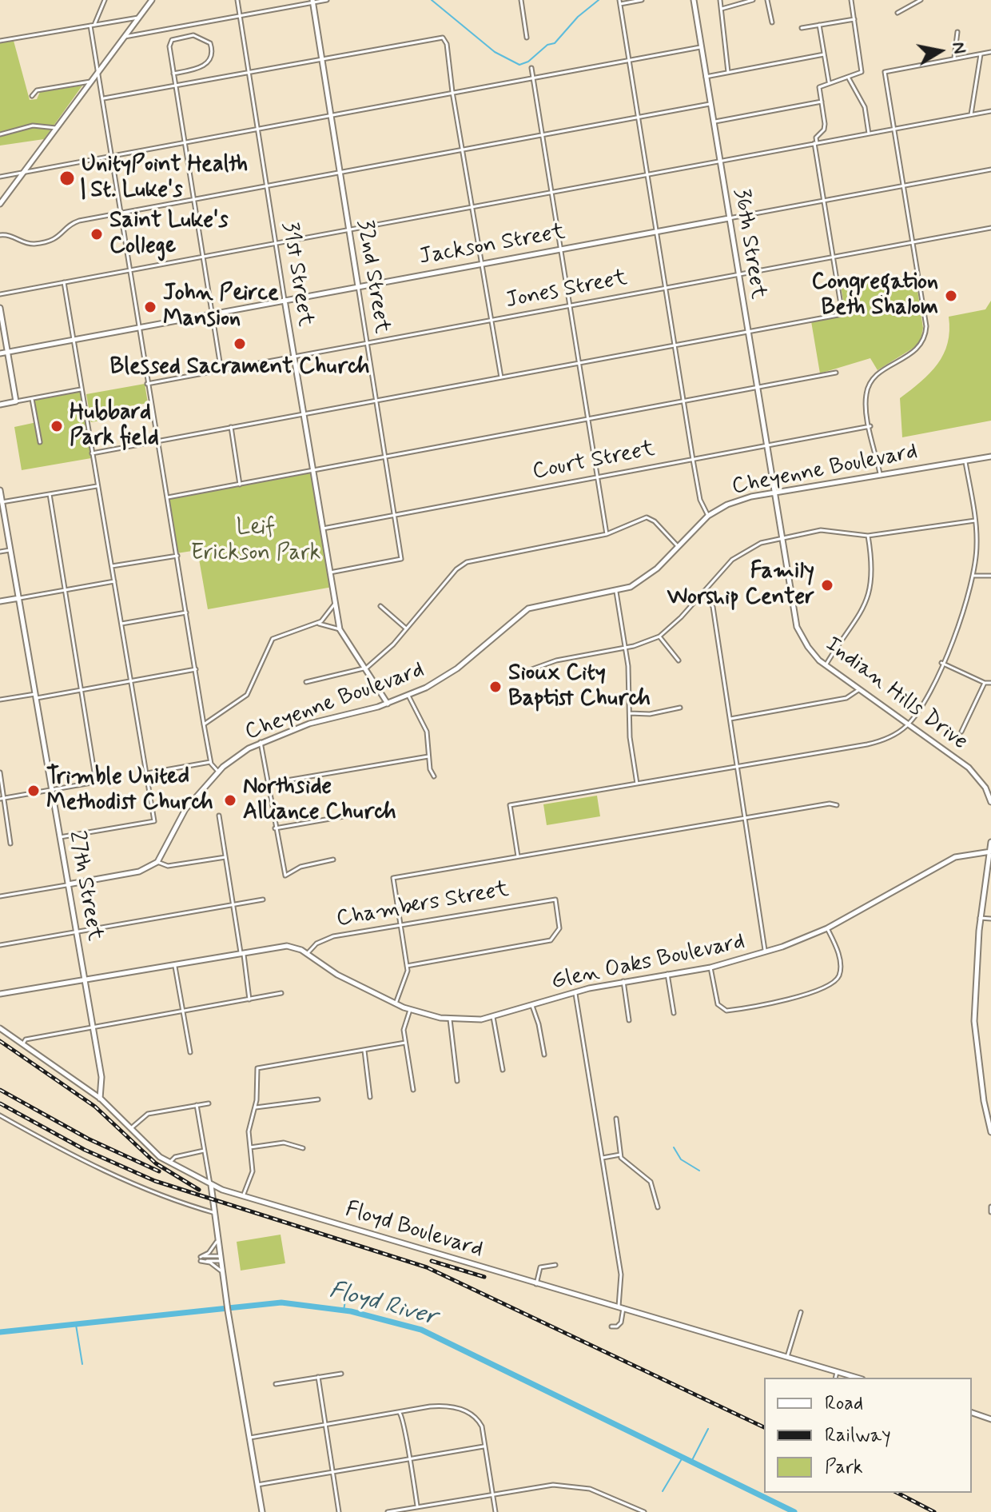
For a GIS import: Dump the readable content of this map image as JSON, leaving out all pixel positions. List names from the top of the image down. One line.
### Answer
{"streets":{"main road":["36th Street","Jackson Street","31st Street","32nd Street","Cheyenne Boulevard","Indian Hills Drive","27th Street","Glen Oaks Boulevard","Floyd Boulevard"],"street":["Jones Street","Court Street","Chambers Street"]},"crossings":[["36th Street","Jackson Street"],["36th Street","Jones Street"],["36th Street","Court Street"],["36th Street","Cheyenne Boulevard"],["36th Street","Indian Hills Drive"],["Jackson Street","31st Street"],["Jackson Street","32nd Street"],["31st Street","32nd Street"],["31st Street","Jones Street"],["31st Street","Court Street"],["32nd Street","Jones Street"],["32nd Street","Court Street"],["Cheyenne Boulevard","Indian Hills Drive"],["27th Street","Floyd Boulevard"],["Chambers Street","Glen Oaks Boulevard"]],"water":["Floyd River"],"parks":["Leif Erickson Park"],"places":["UnityPoint Health | St. Luke's","Saint Luke's College","Congregation Beth Shalom","John Peirce Mansion","Blessed Sacrament Church","Hubbard Park field","Family Worship Center","Sioux City Baptist Church","Trimble United Methodist Church","Northside Alliance Church"],"legend":["Road","Railway","Park"],"north":"right"}
